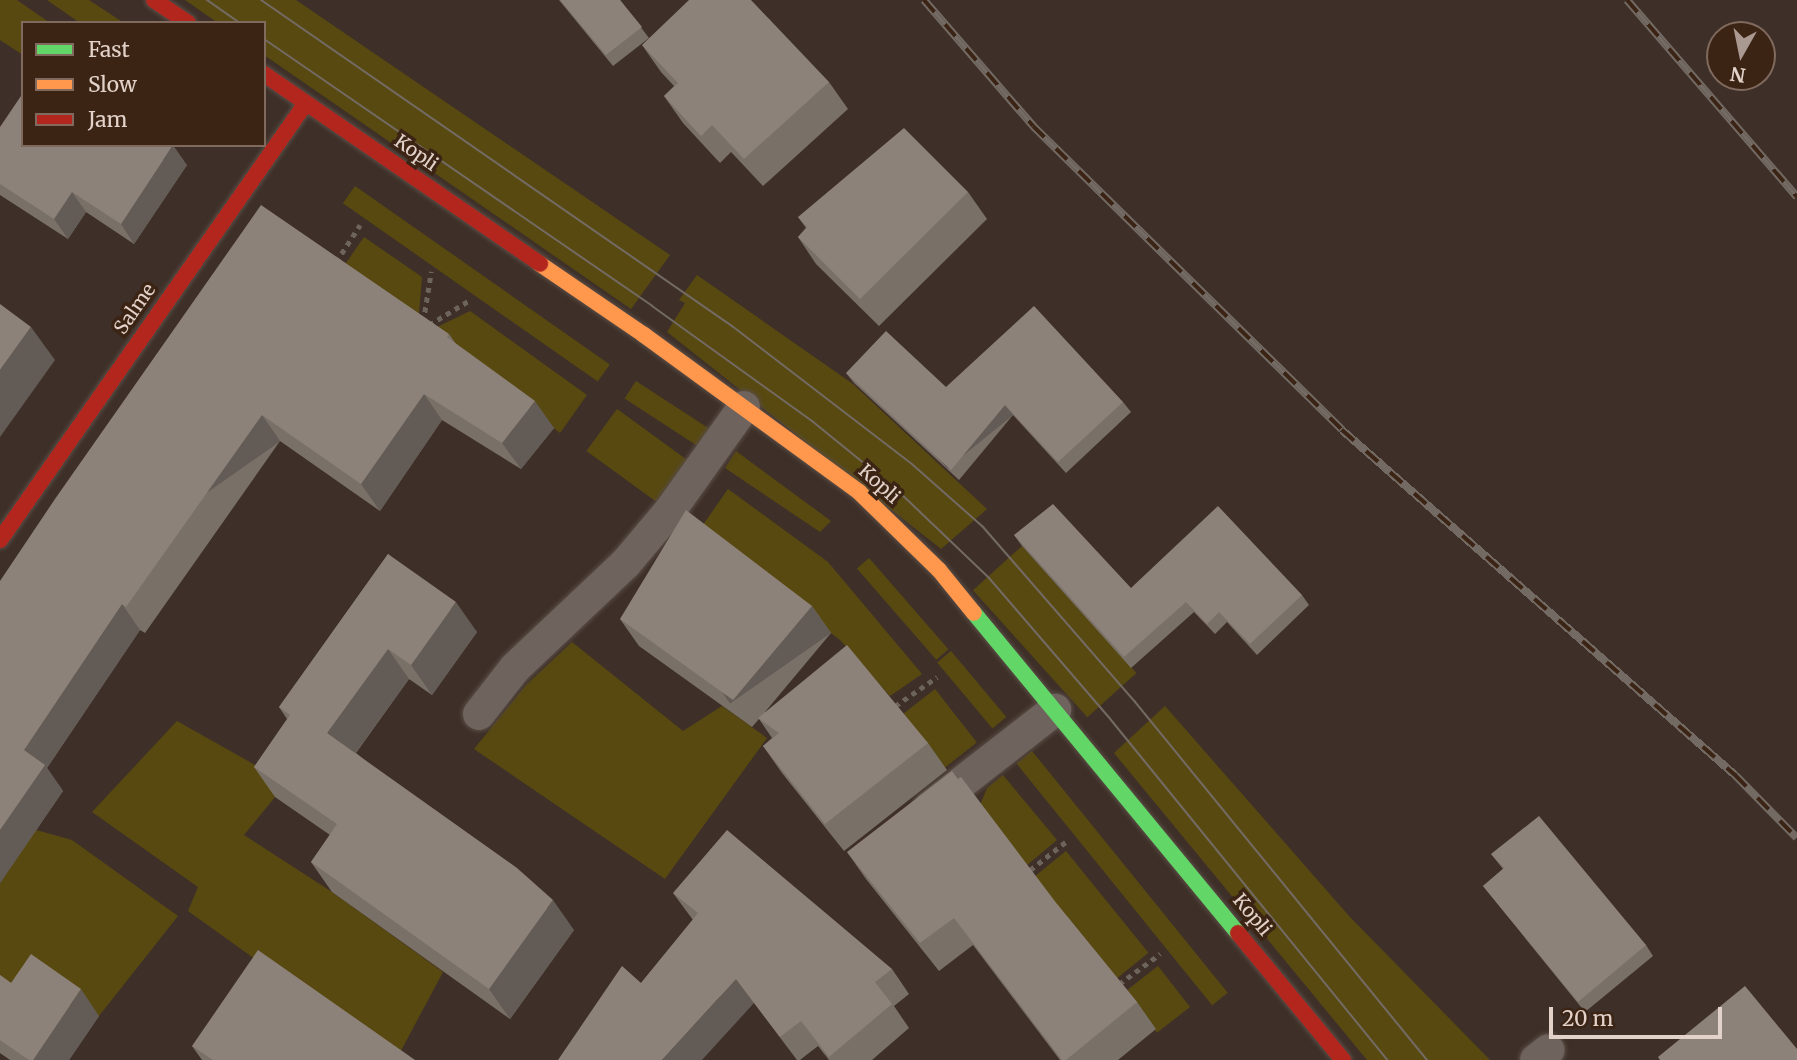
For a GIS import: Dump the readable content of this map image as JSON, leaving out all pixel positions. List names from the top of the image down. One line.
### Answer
{"streets":{"street":["Kopli","Salme"]},"crossings":[["Kopli","Salme"]],"legend":["Fast","Slow","Jam"],"scale_bar":"20 m","north":"bottom"}
